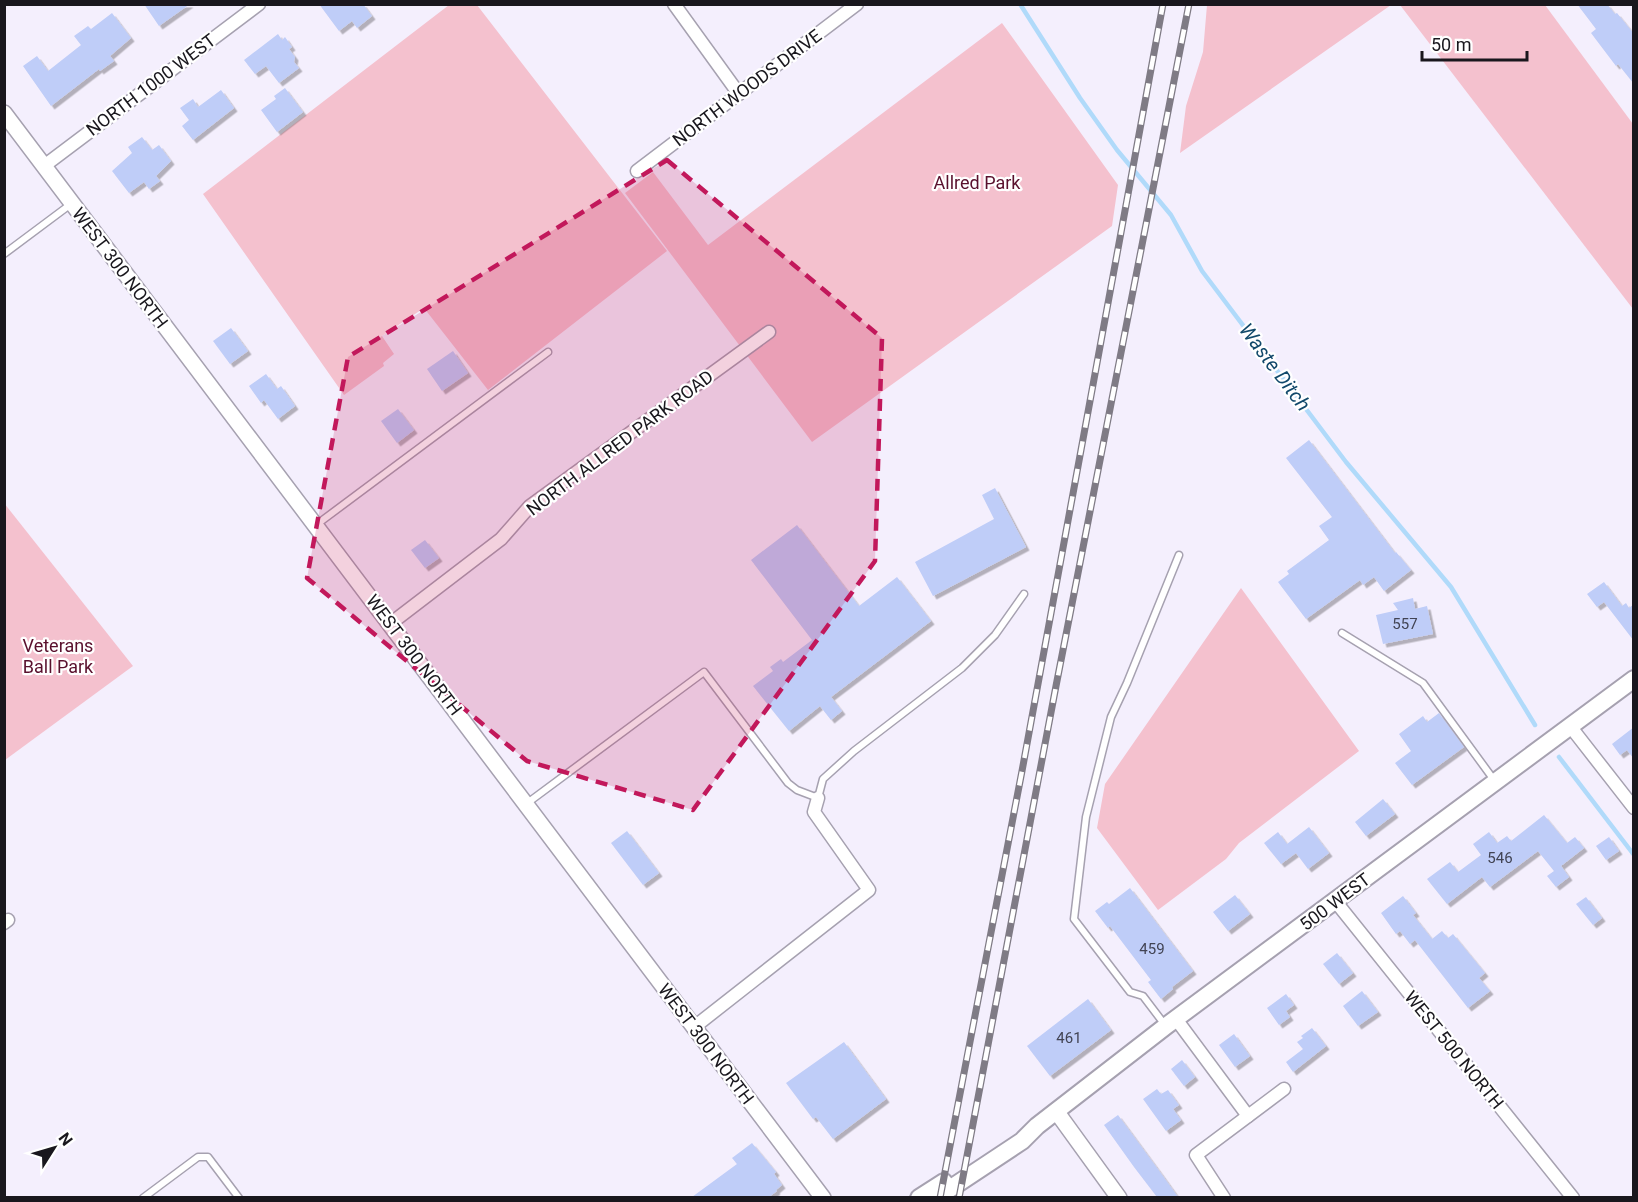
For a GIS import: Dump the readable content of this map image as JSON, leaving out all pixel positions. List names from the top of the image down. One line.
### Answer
{"streets":{"main road":["500 WEST"],"street":["NORTH 1000 WEST","NORTH WOODS DRIVE","WEST 300 NORTH","NORTH ALLRED PARK ROAD","WEST 500 NORTH"]},"crossings":[["NORTH 1000 WEST","WEST 300 NORTH"],["WEST 300 NORTH","NORTH ALLRED PARK ROAD"],["500 WEST","WEST 500 NORTH"]],"water":["Waste Ditch"],"parks":["Allred Park","Veterans Ball Park"],"house_numbers":["557","546","459","461"],"scale_bar":"50 m","north":"top right"}
